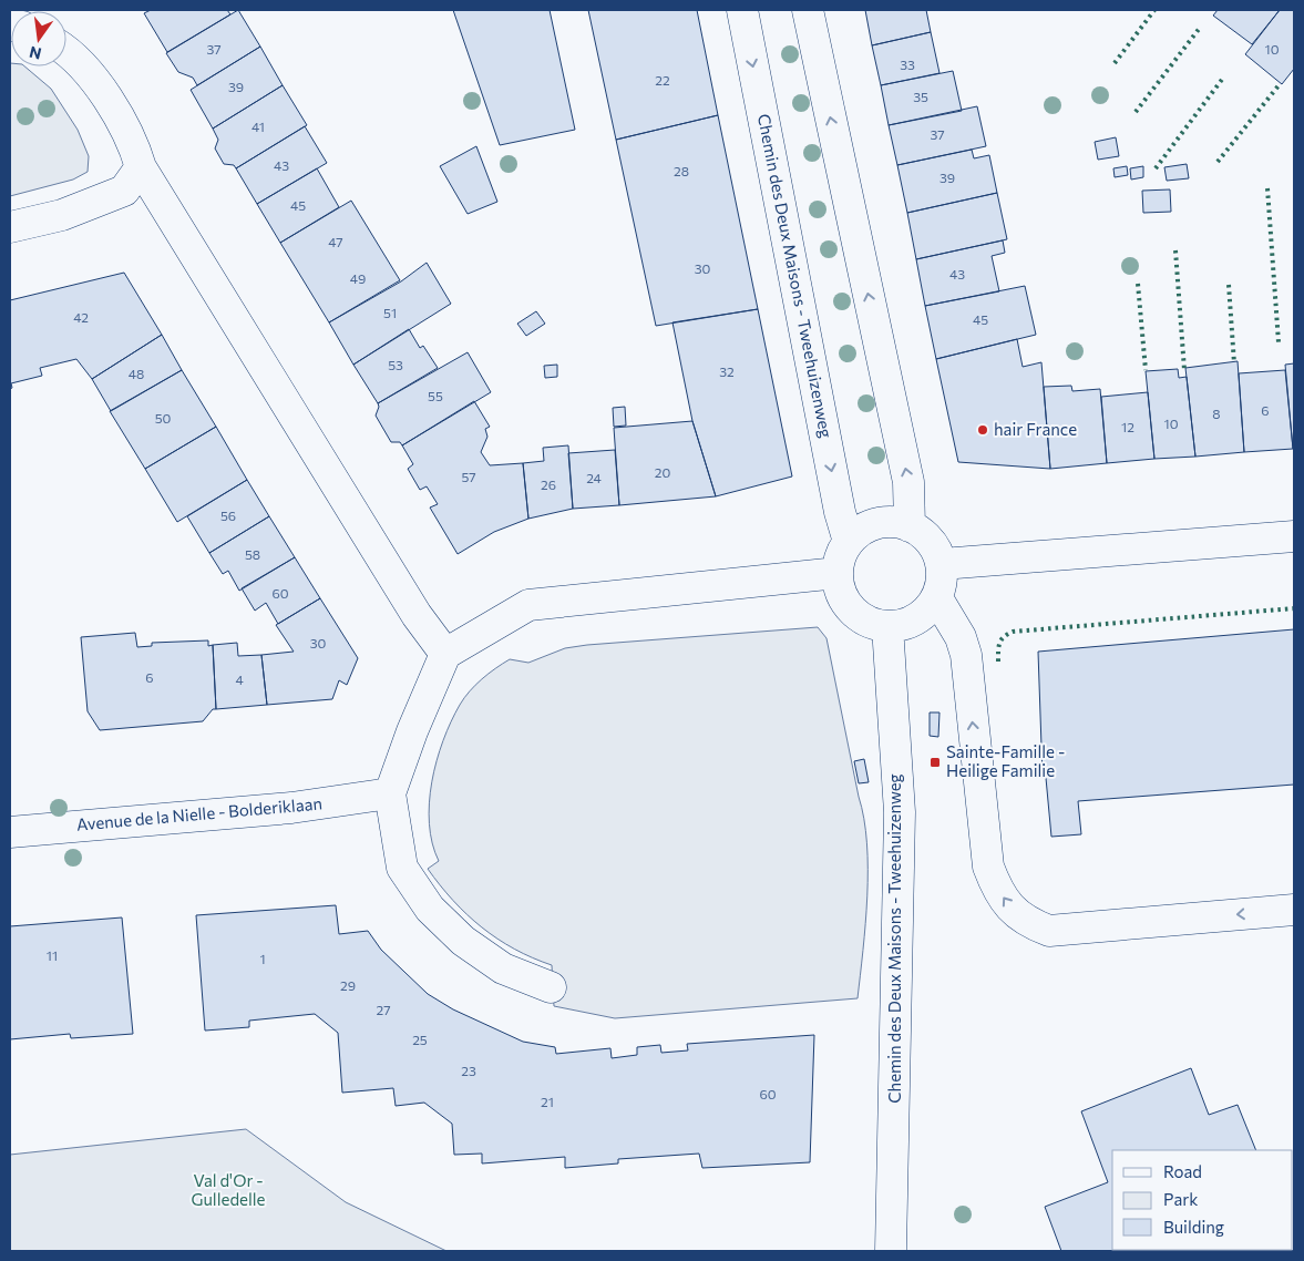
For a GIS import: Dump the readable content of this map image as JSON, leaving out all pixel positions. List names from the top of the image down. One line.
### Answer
{"streets":{"street":["Chemin des Deux Maisons - Tweehuizenweg","Avenue de la Nielle - Bolderiklaan"]},"parks":["Val d'Or - Gulledelle"],"places":{"other":["hair France"],"transit":["Sainte-Famille - Heilige Familie"]},"house_numbers":["37","10","33","22","39","35","41","37","43","28","39","45","47","30","43","49","51","42","45","53","32","48","55","6","8","50","10","12","20","57","24","26","56","58","60","30","6","4","11","1","29","27","25","23","60","21"],"legend":["Road","Park","Building"],"north":"bottom"}
